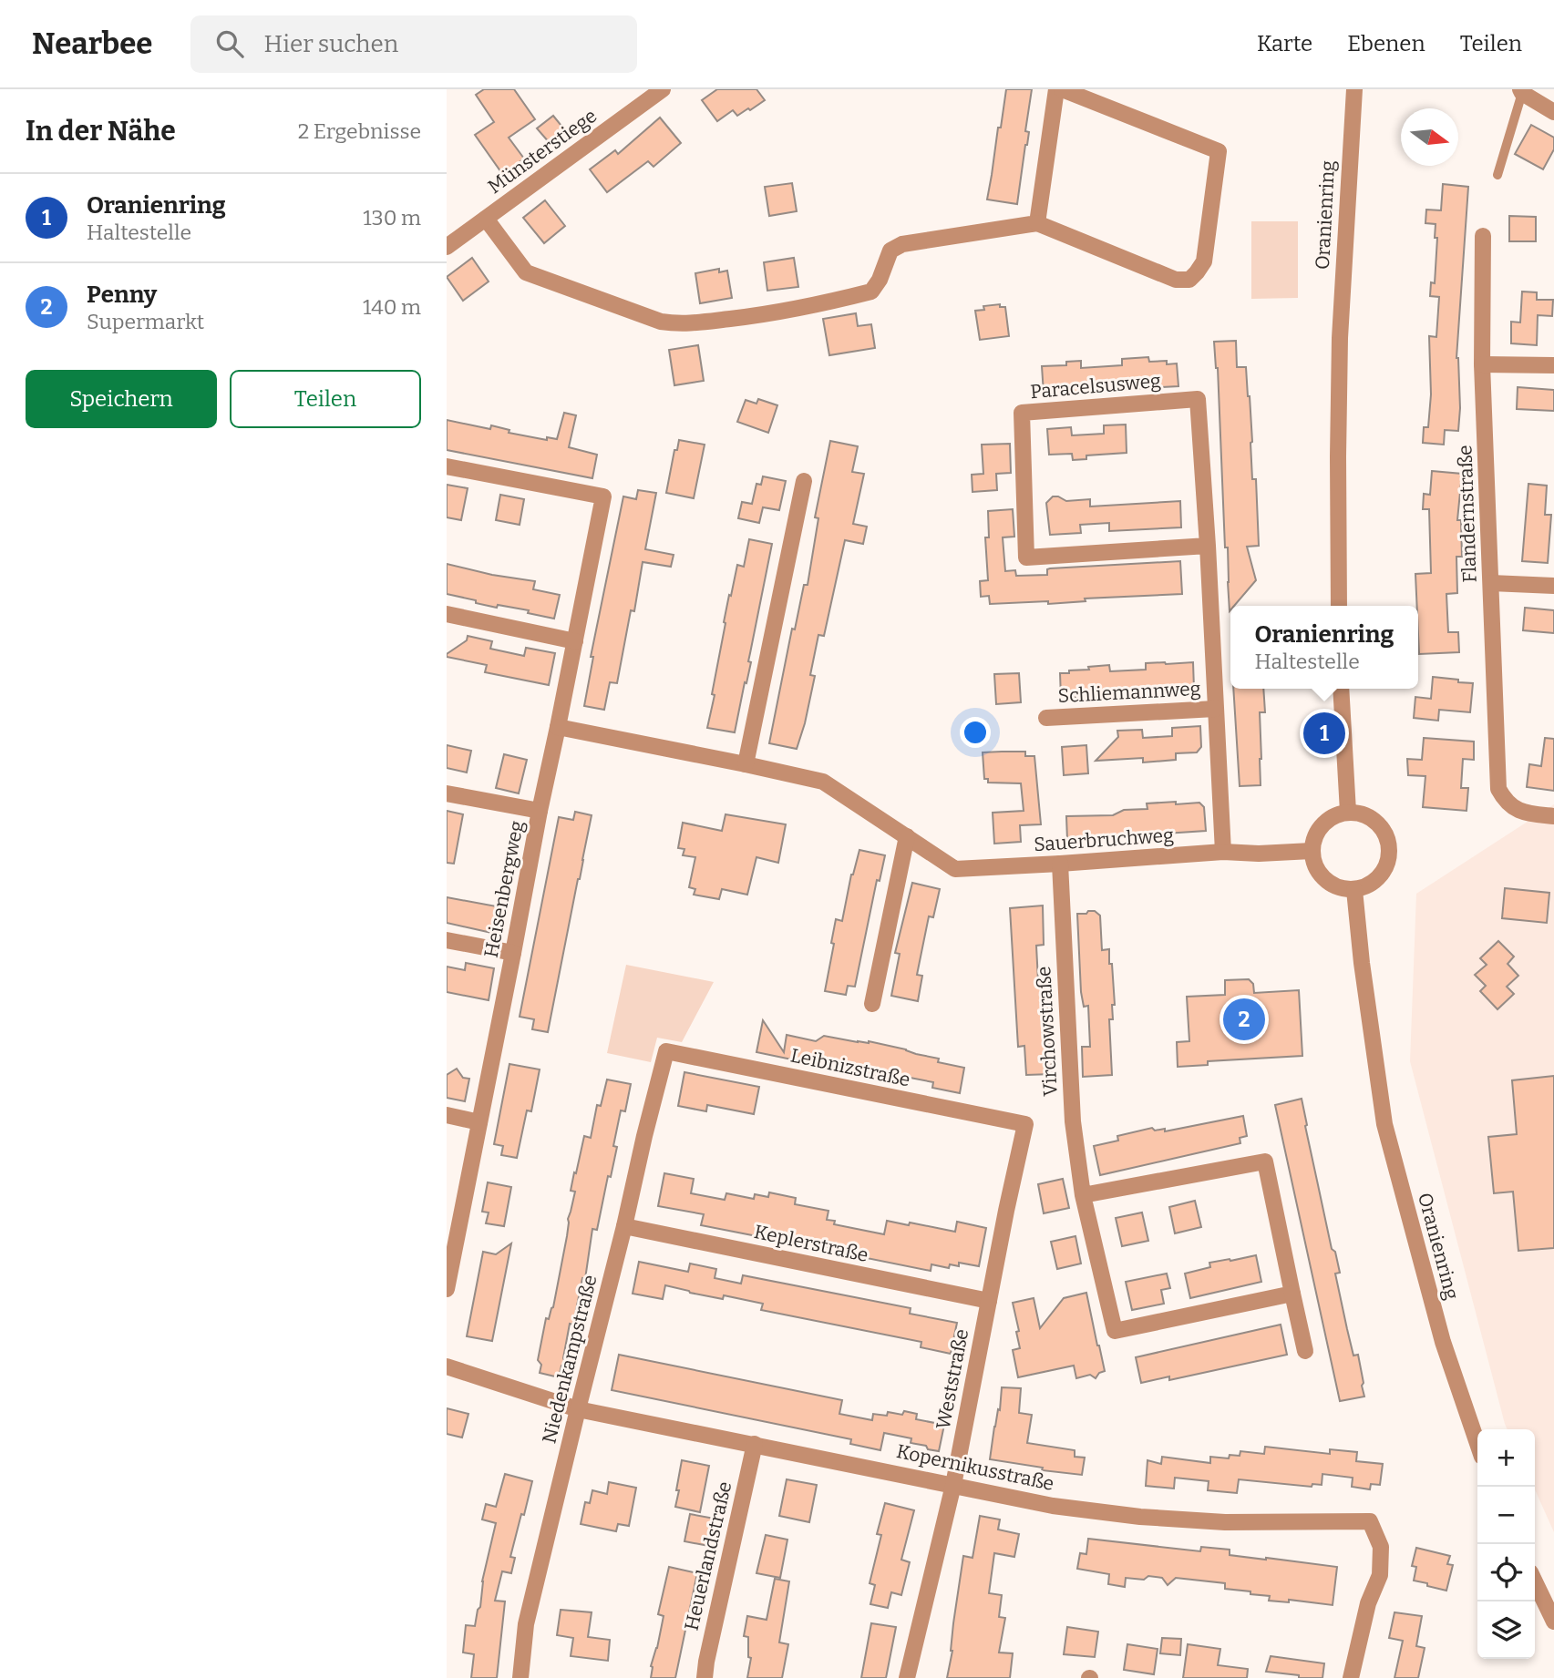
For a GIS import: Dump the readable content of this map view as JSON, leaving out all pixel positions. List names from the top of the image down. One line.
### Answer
{"streets":{"street":["Münsterstiege","Oranienring","Paracelsusweg","Flandernstraße","Schliemannweg","Sauerbruchweg","Heisenbergweg","Virchowstraße","Leibnizstraße","Keplerstraße","Niedenkampstraße","Weststraße","Kopernikusstraße","Heuerlandstraße"]},"crossings":[["Oranienring","Sauerbruchweg"],["Paracelsusweg","Schliemannweg"],["Paracelsusweg","Sauerbruchweg"],["Sauerbruchweg","Heisenbergweg"],["Sauerbruchweg","Virchowstraße"],["Leibnizstraße","Niedenkampstraße"],["Leibnizstraße","Weststraße"],["Keplerstraße","Niedenkampstraße"],["Keplerstraße","Weststraße"],["Niedenkampstraße","Kopernikusstraße"],["Weststraße","Kopernikusstraße"],["Kopernikusstraße","Heuerlandstraße"]],"north":"right","page":{"header":"Nearbee","search":"Hier suchen","nav":["Karte","Ebenen","Teilen"],"heading":["In der Nähe","2 Ergebnisse"],"list":[{"mark":"1","name":"Oranienring","note":"Haltestelle","value":"130 m"},{"mark":"2","name":"Penny","note":"Supermarkt","value":"140 m"}],"buttons":["Speichern","Teilen"],"popup":["Oranienring","Haltestelle"],"pins":["1","2"],"map_buttons":["+","−"]}}
